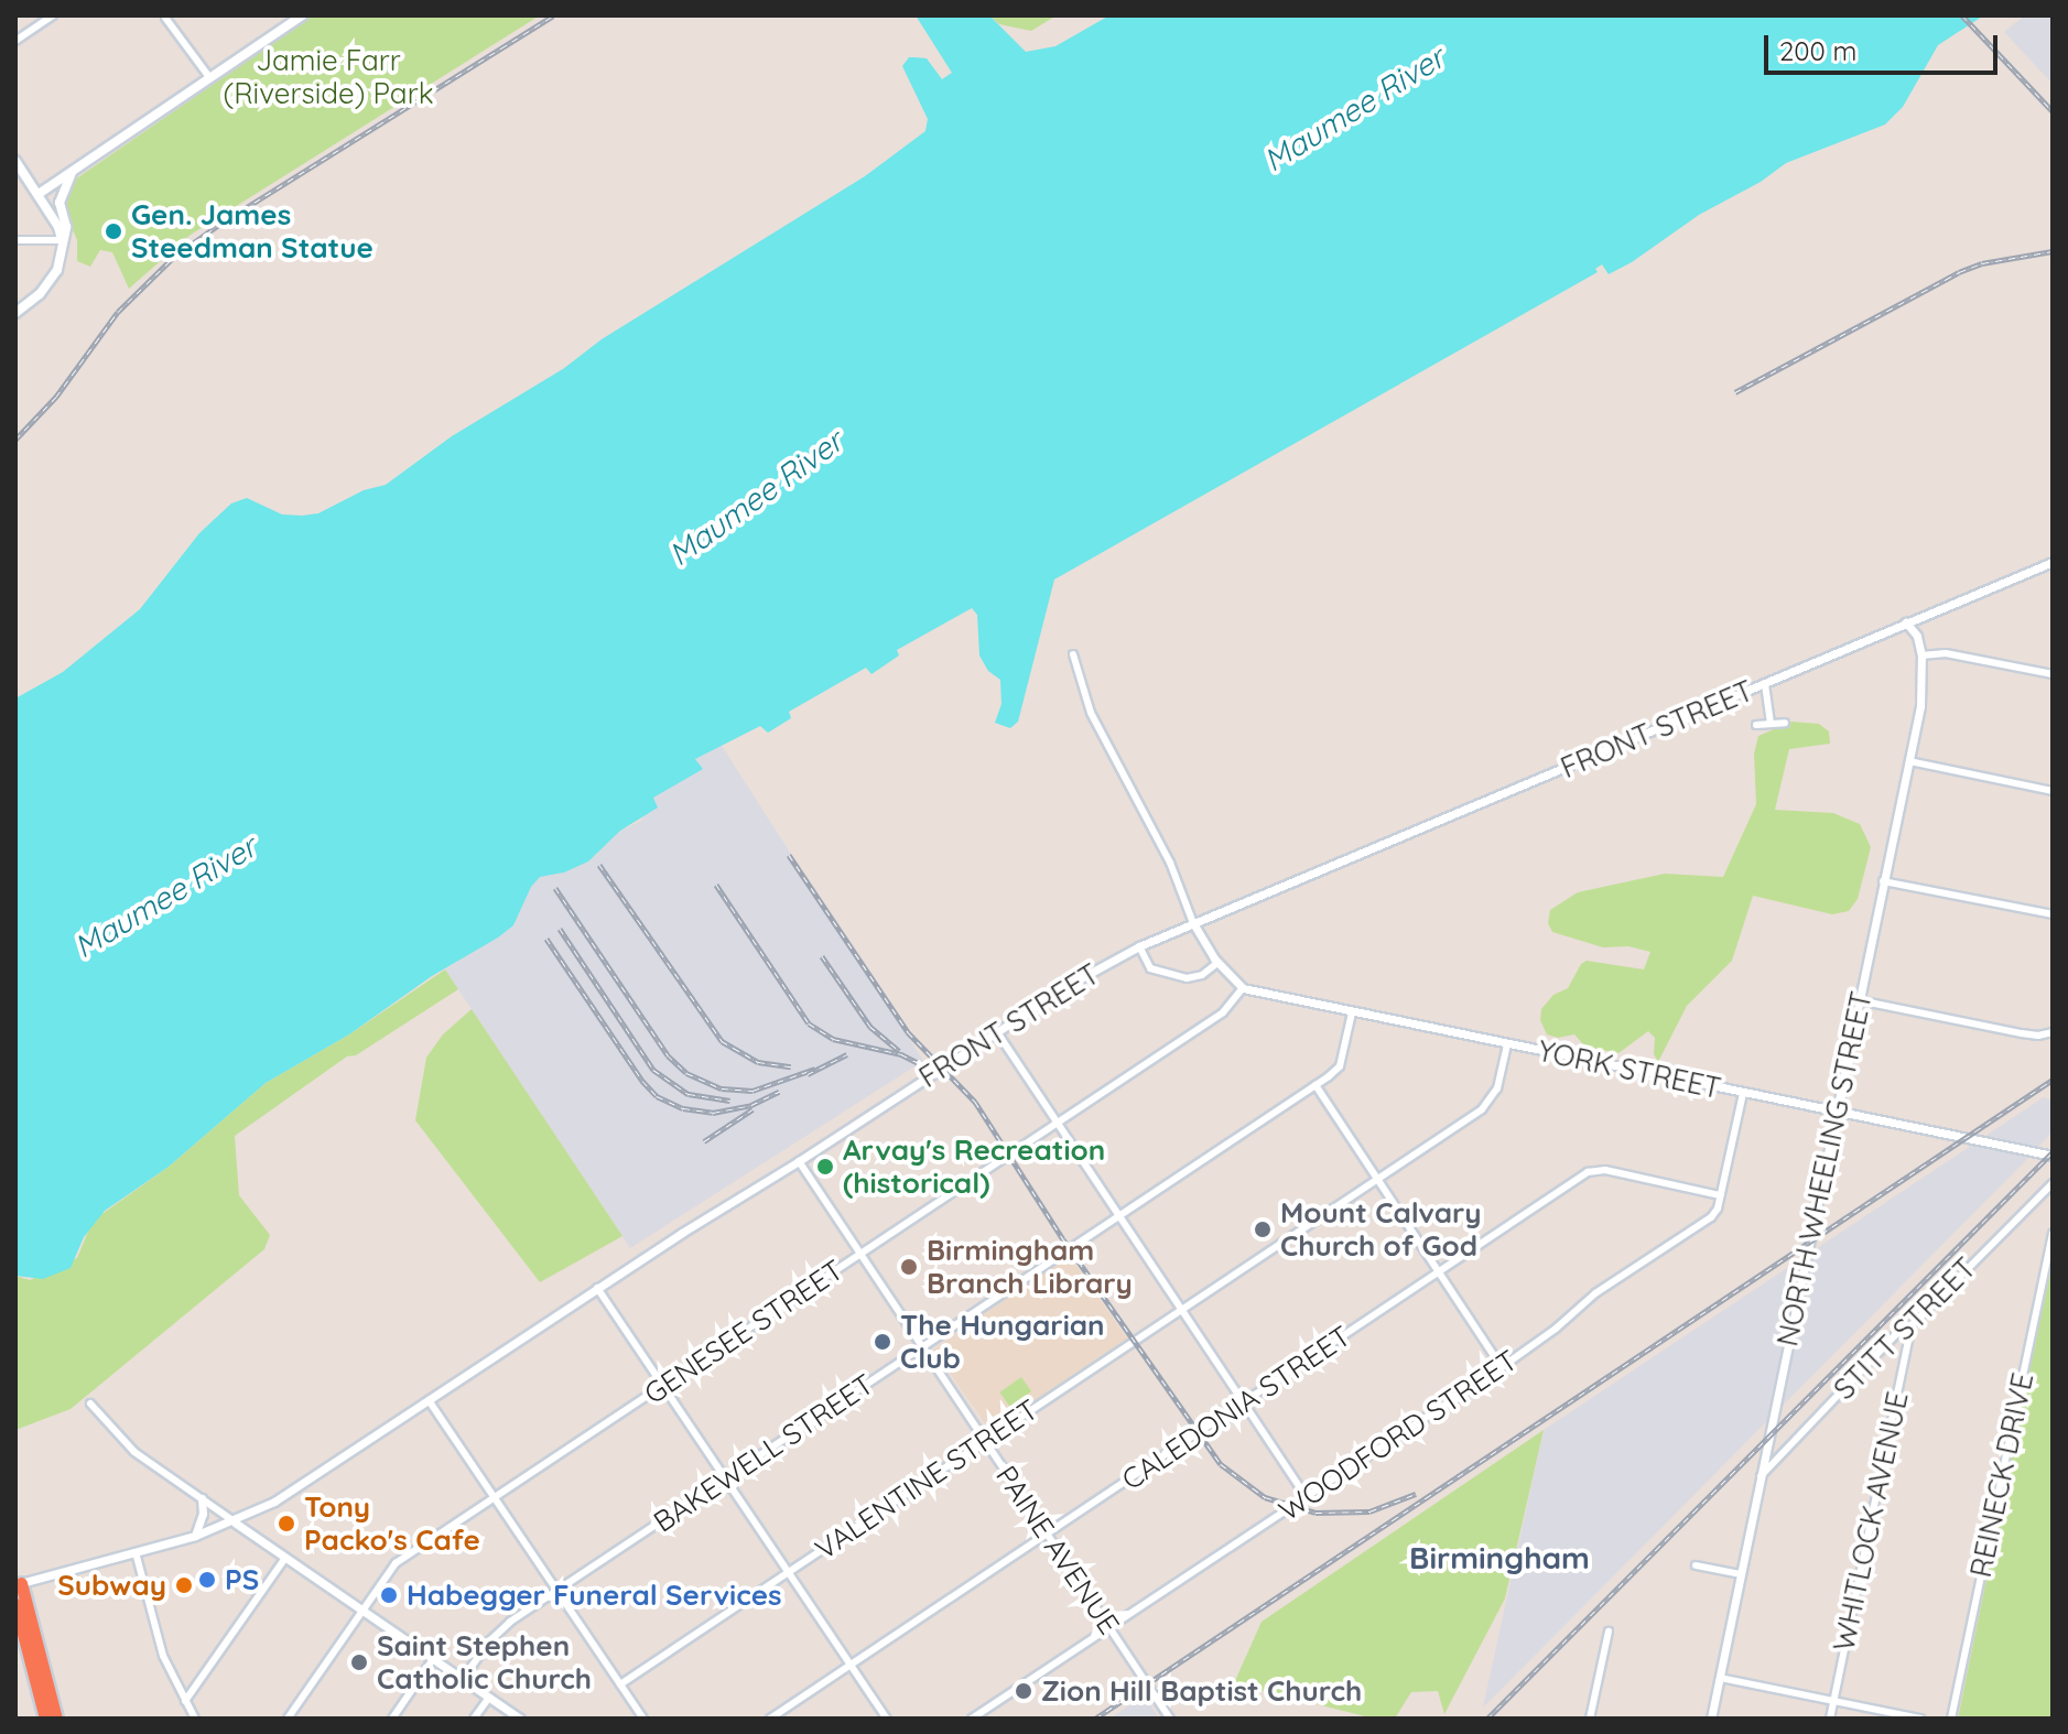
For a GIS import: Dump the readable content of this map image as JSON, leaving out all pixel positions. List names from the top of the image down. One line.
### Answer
{"streets":{"street":["FRONT STREET","YORK STREET","NORTH WHEELING STREET","STITT STREET","GENESEE STREET","CALEDONIA STREET","WOODFORD STREET","BAKEWELL STREET","REINECK DRIVE","VALENTINE STREET","WHITLOCK AVENUE","PAINE AVENUE"]},"crossings":[["FRONT STREET","NORTH WHEELING STREET"],["FRONT STREET","PAINE AVENUE"],["YORK STREET","NORTH WHEELING STREET"],["YORK STREET","GENESEE STREET"],["YORK STREET","WOODFORD STREET"],["YORK STREET","BAKEWELL STREET"],["YORK STREET","VALENTINE STREET"],["NORTH WHEELING STREET","STITT STREET"],["STITT STREET","WHITLOCK AVENUE"],["GENESEE STREET","PAINE AVENUE"],["CALEDONIA STREET","WOODFORD STREET"],["CALEDONIA STREET","PAINE AVENUE"],["WOODFORD STREET","PAINE AVENUE"],["BAKEWELL STREET","PAINE AVENUE"],["VALENTINE STREET","PAINE AVENUE"]],"districts":["Birmingham"],"water":["Maumee River"],"parks":["Jamie Farr (Riverside) Park"],"places":["Gen. James Steedman Statue","Arvay's Recreation (historical)","Mount Calvary Church of God","Birmingham Branch Library","The Hungarian Club","Tony Packo's Cafe","PS","Subway","Habegger Funeral Services","Saint Stephen Catholic Church","Zion Hill Baptist Church"],"scale_bar":"200 m"}
